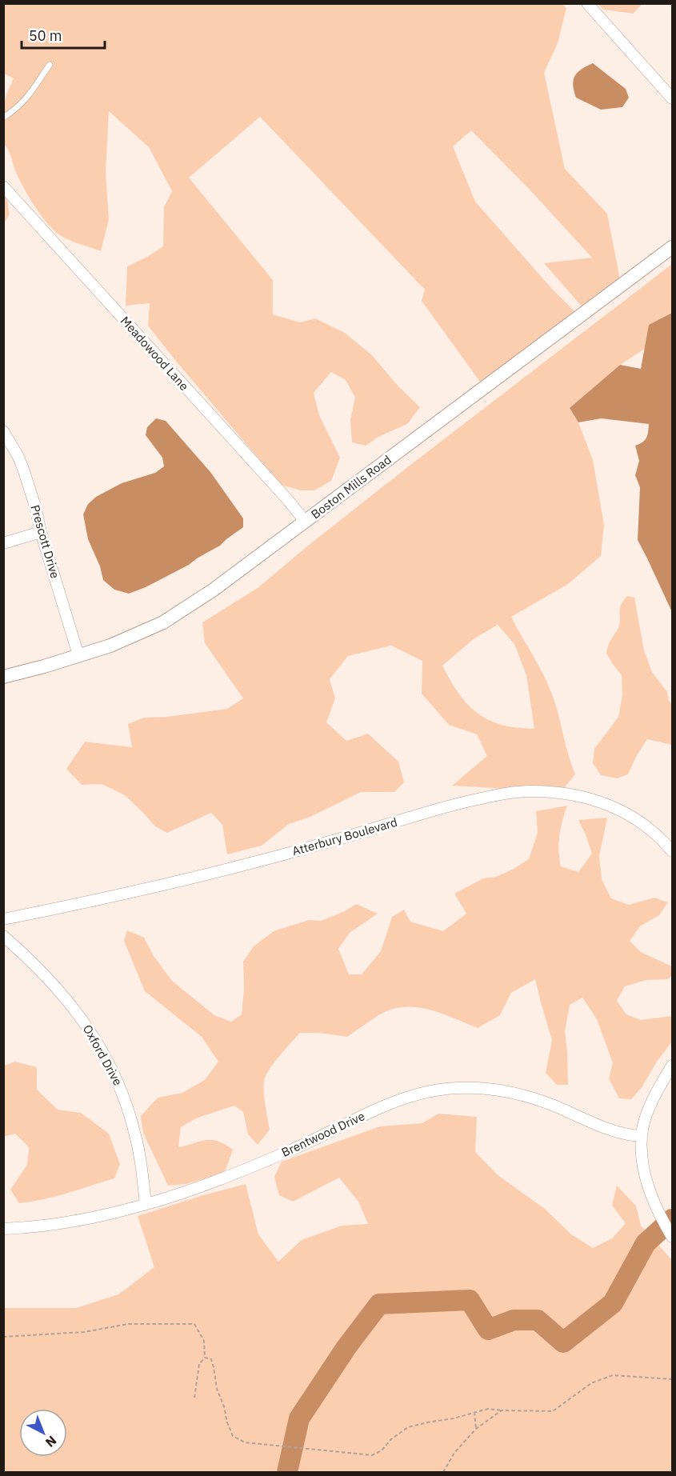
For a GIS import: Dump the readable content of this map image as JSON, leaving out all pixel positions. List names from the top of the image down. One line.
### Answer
{"streets":{"street":["Meadowood Lane","Boston Mills Road","Prescott Drive","Atterbury Boulevard","Oxford Drive","Brentwood Drive"]},"crossings":[["Meadowood Lane","Boston Mills Road"],["Boston Mills Road","Prescott Drive"],["Oxford Drive","Brentwood Drive"]],"scale_bar":"50 m","north":"bottom right"}
